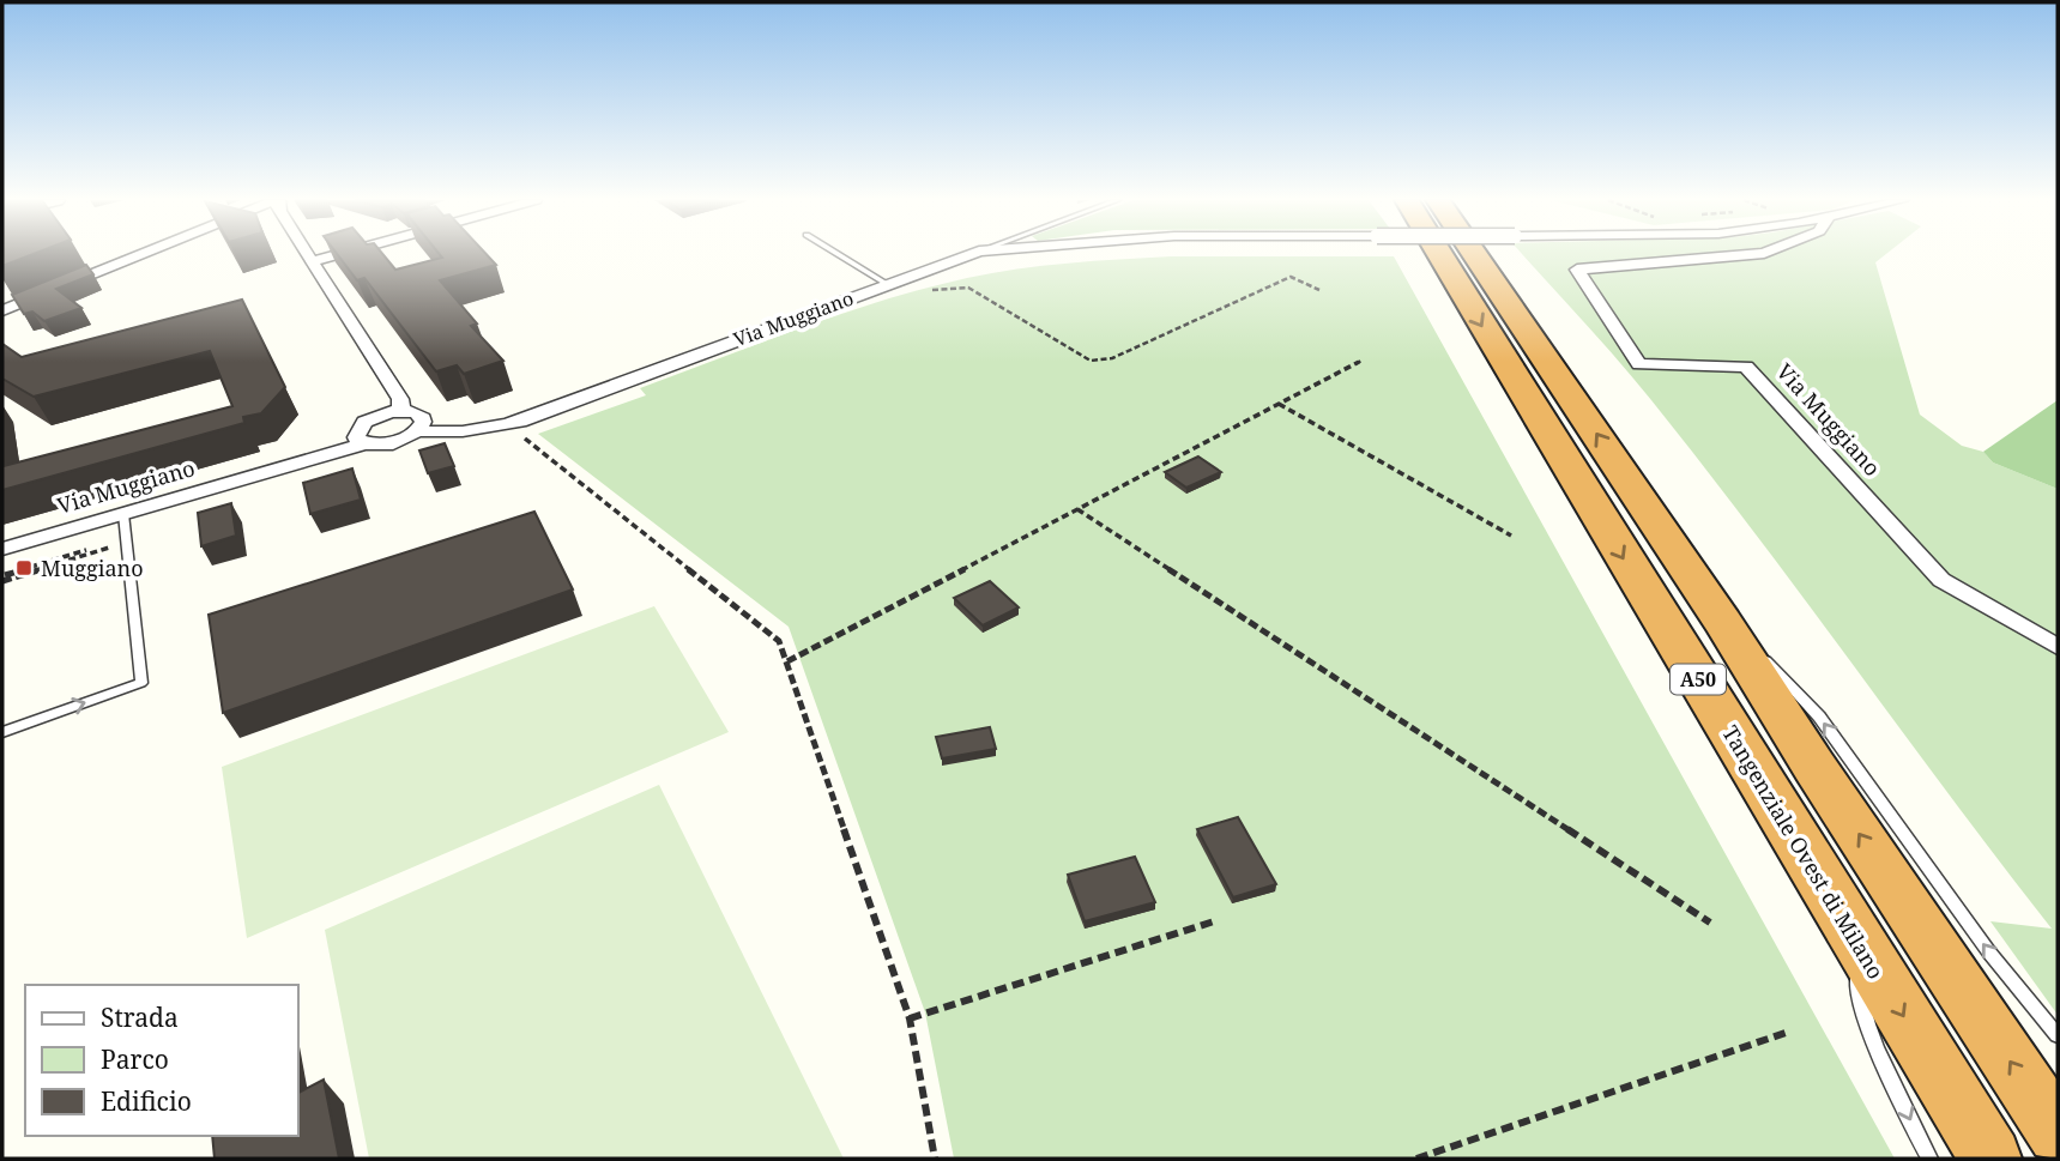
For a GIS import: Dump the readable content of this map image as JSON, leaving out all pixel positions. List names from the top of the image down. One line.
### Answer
{"streets":{"highway":["A50","Tangenziale Ovest di Milano"],"street":["Via Muggiano"]},"places":{"transit":["Muggiano"]},"legend":["Strada","Parco","Edificio"]}
